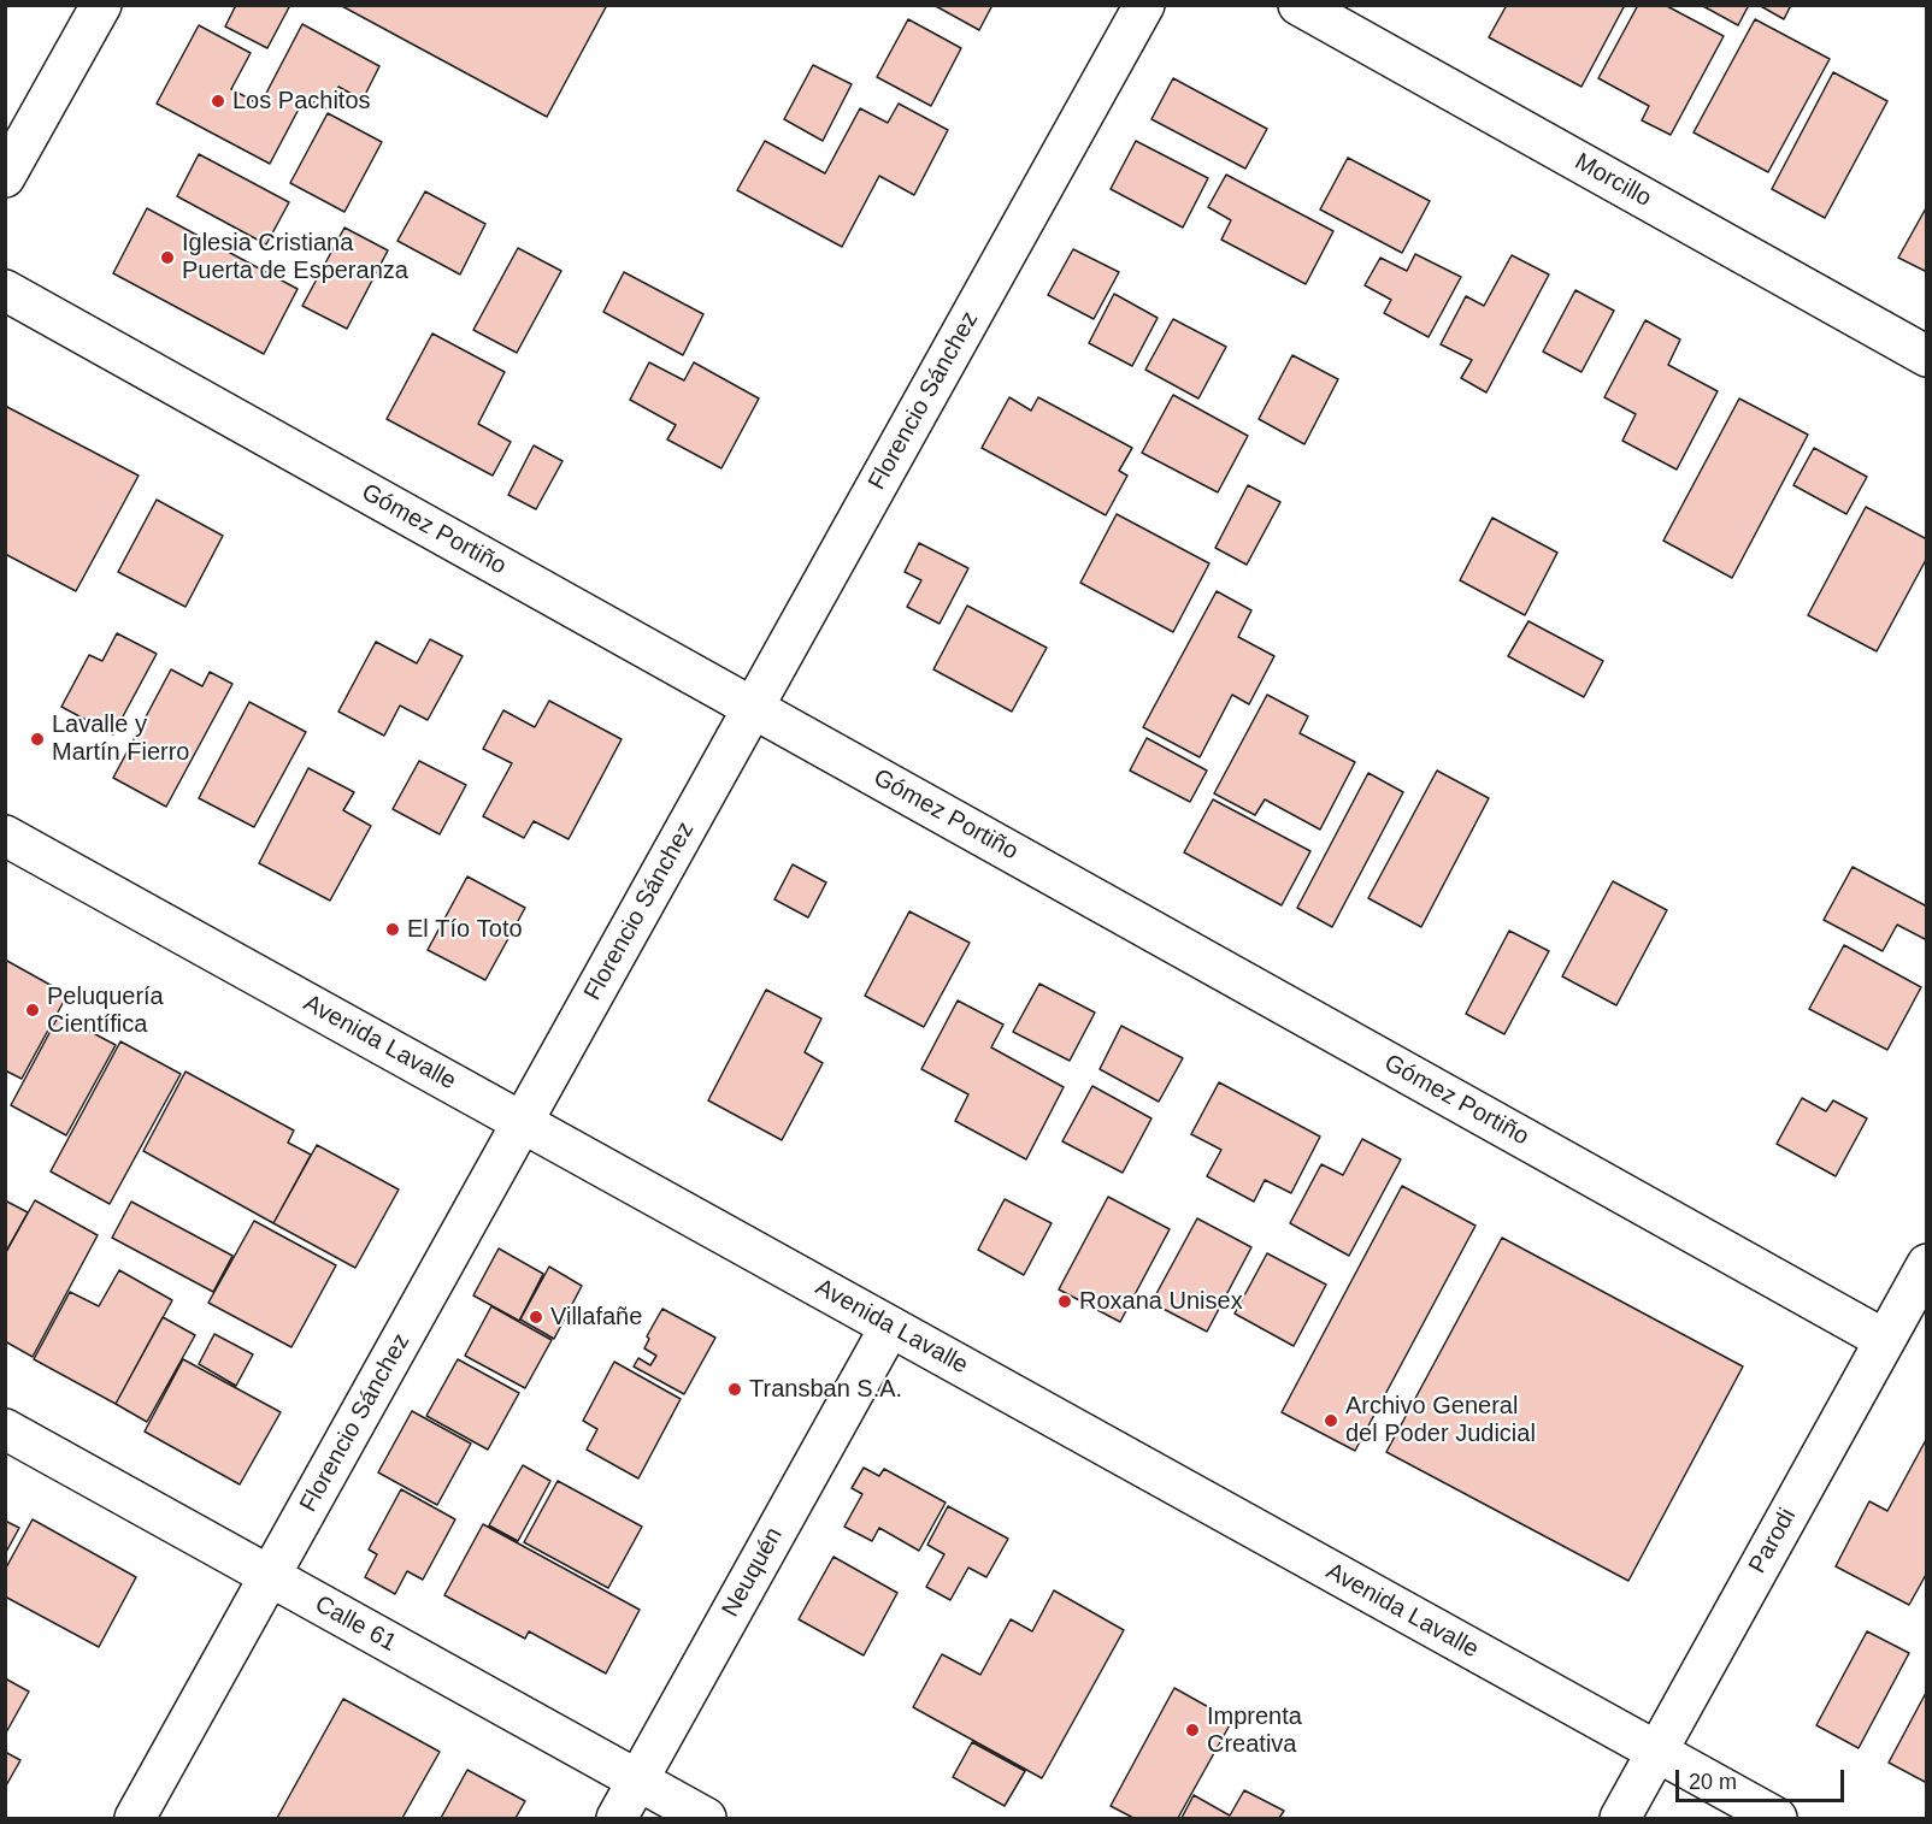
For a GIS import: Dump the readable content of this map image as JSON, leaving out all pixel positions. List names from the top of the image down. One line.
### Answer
{"streets":{"street":["Morcillo","Florencio Sánchez","Gómez Portiño","Avenida Lavalle","Parodi","Neuquén","Calle 61"]},"crossings":[["Florencio Sánchez","Gómez Portiño"],["Florencio Sánchez","Avenida Lavalle"],["Florencio Sánchez","Calle 61"],["Gómez Portiño","Parodi"],["Avenida Lavalle","Parodi"],["Avenida Lavalle","Neuquén"],["Neuquén","Calle 61"]],"places":["Los Pachitos","Iglesia Cristiana Puerta de Esperanza","Lavalle y Martín Fierro","El Tío Toto","Peluquería Científica","Roxana Unisex","Villafañe","Transban S.A.","Archivo General del Poder Judicial","Imprenta Creativa"],"scale_bar":"20 m"}
